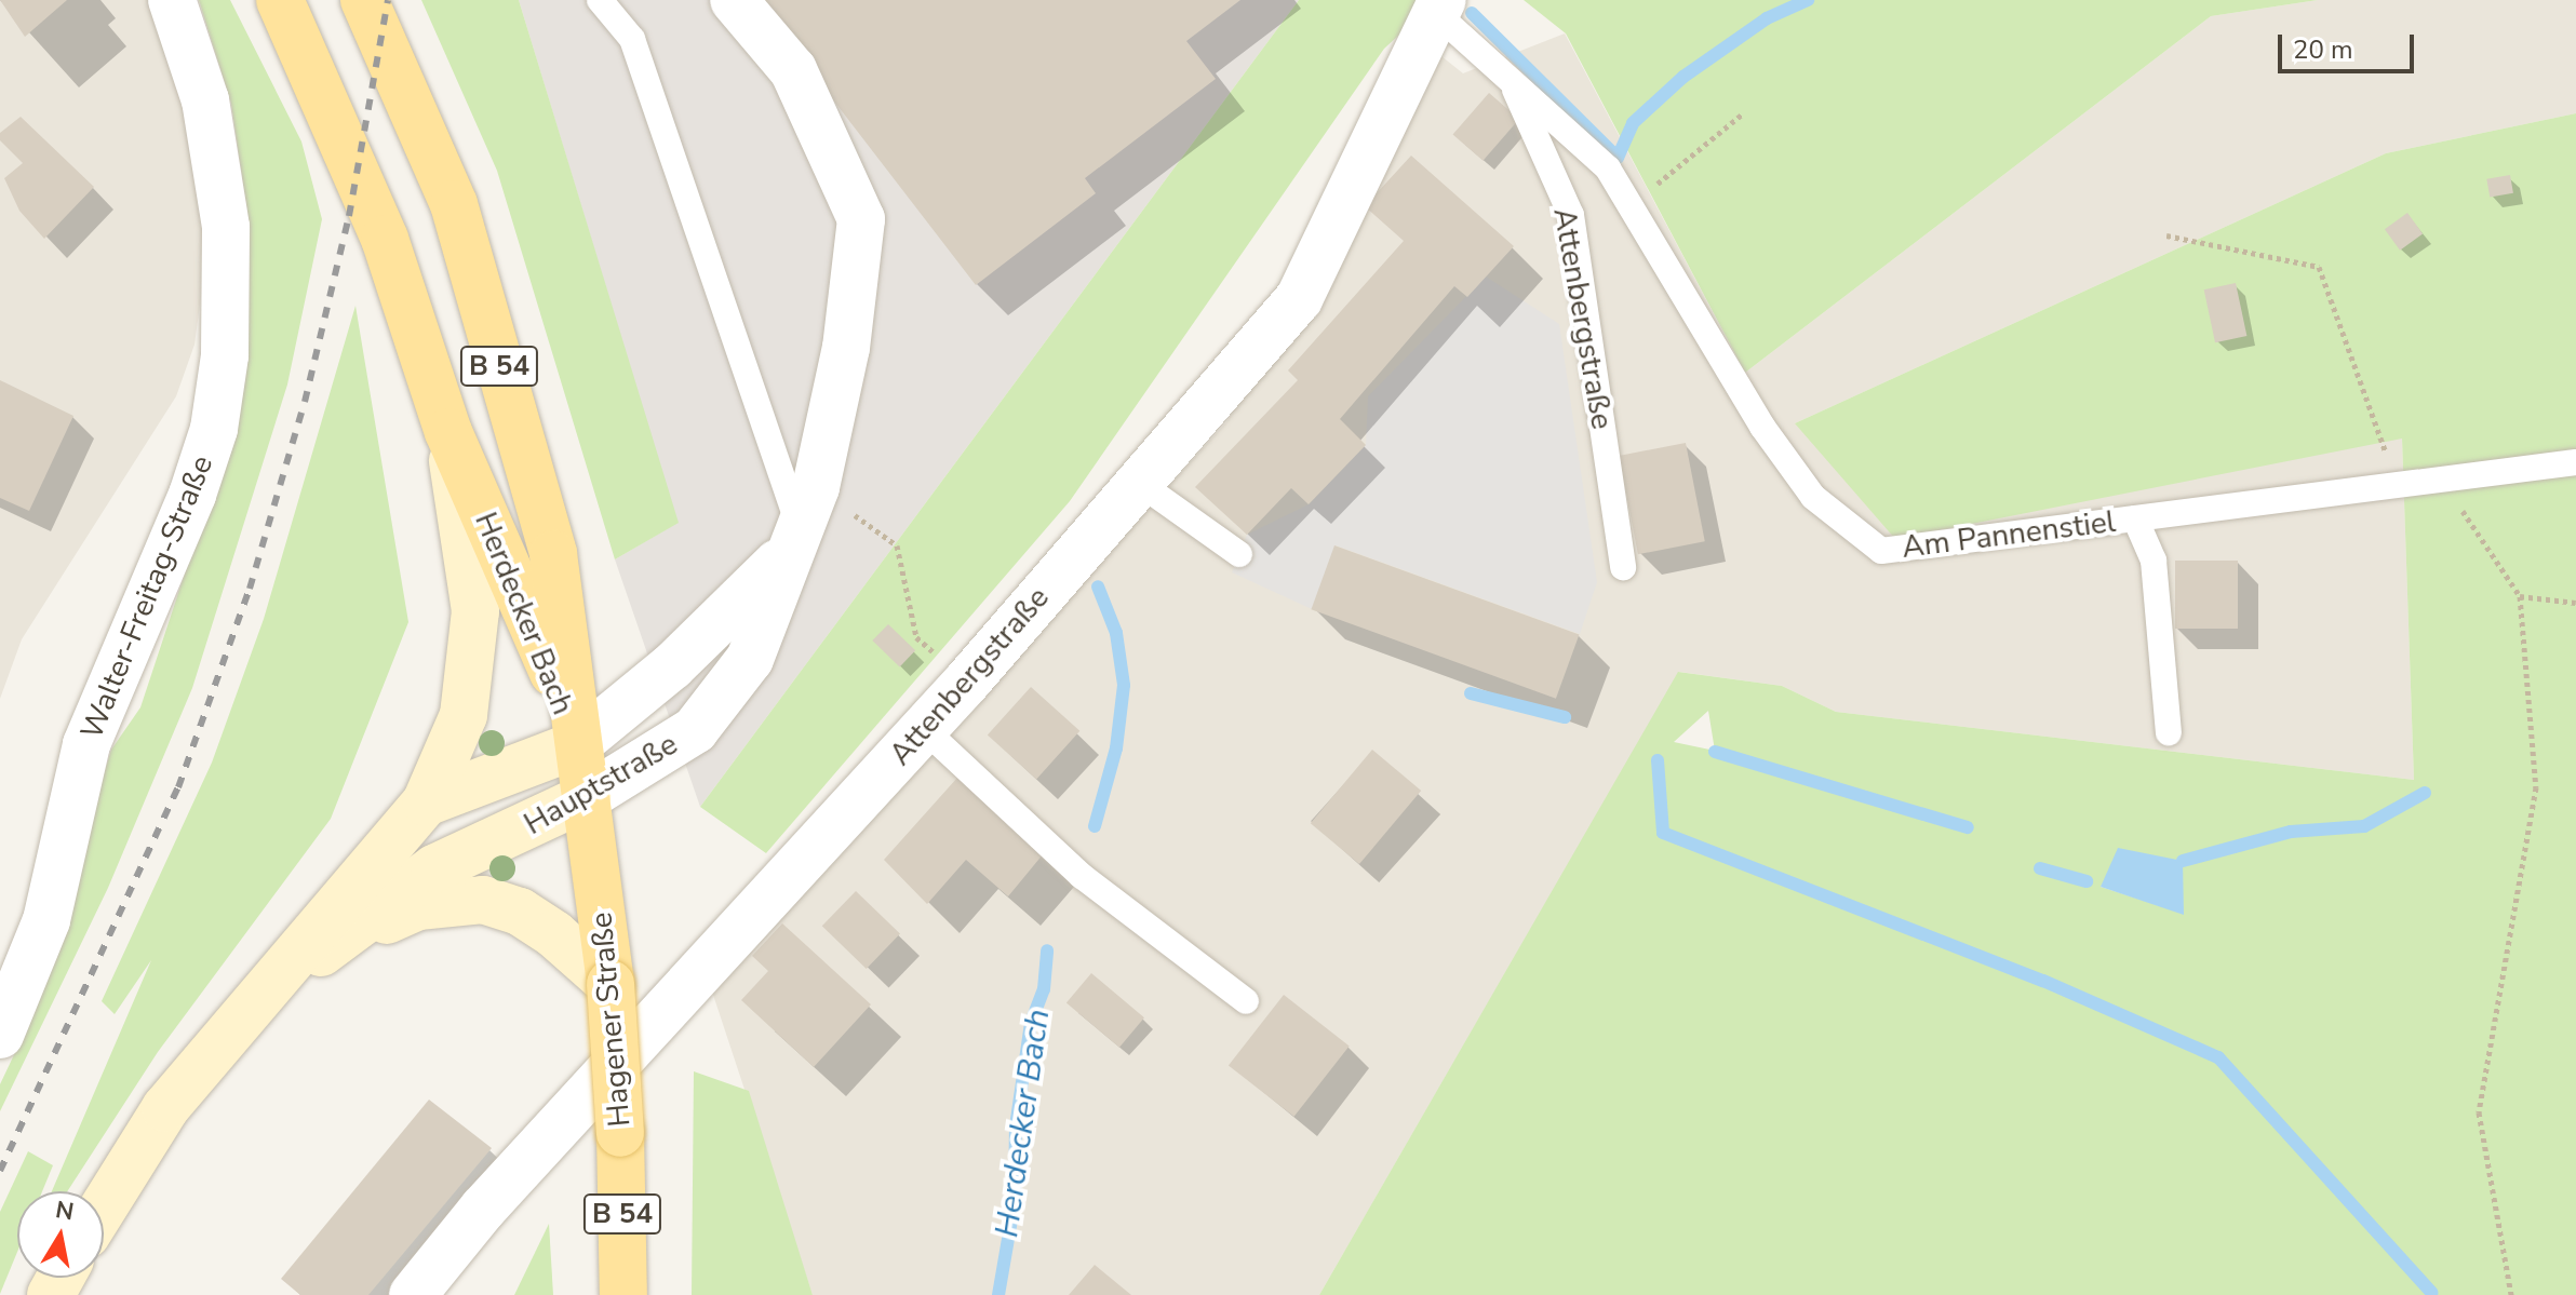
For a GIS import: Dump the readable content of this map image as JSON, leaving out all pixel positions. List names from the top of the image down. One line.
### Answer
{"streets":{"main road":["B 54","Herdecker Bach","Hagener Straße"],"street":["Attenbergstraße","Walter-Freitag-Straße","Hauptstraße"],"lane":["Am Pannenstiel"]},"crossings":[["Attenbergstraße","Am Pannenstiel"],["Herdecker Bach","Hauptstraße"],["Herdecker Bach","Hagener Straße"],["Hauptstraße","Hagener Straße"]],"water":["Herdecker Bach"],"scale_bar":"20 m","north":"top"}
